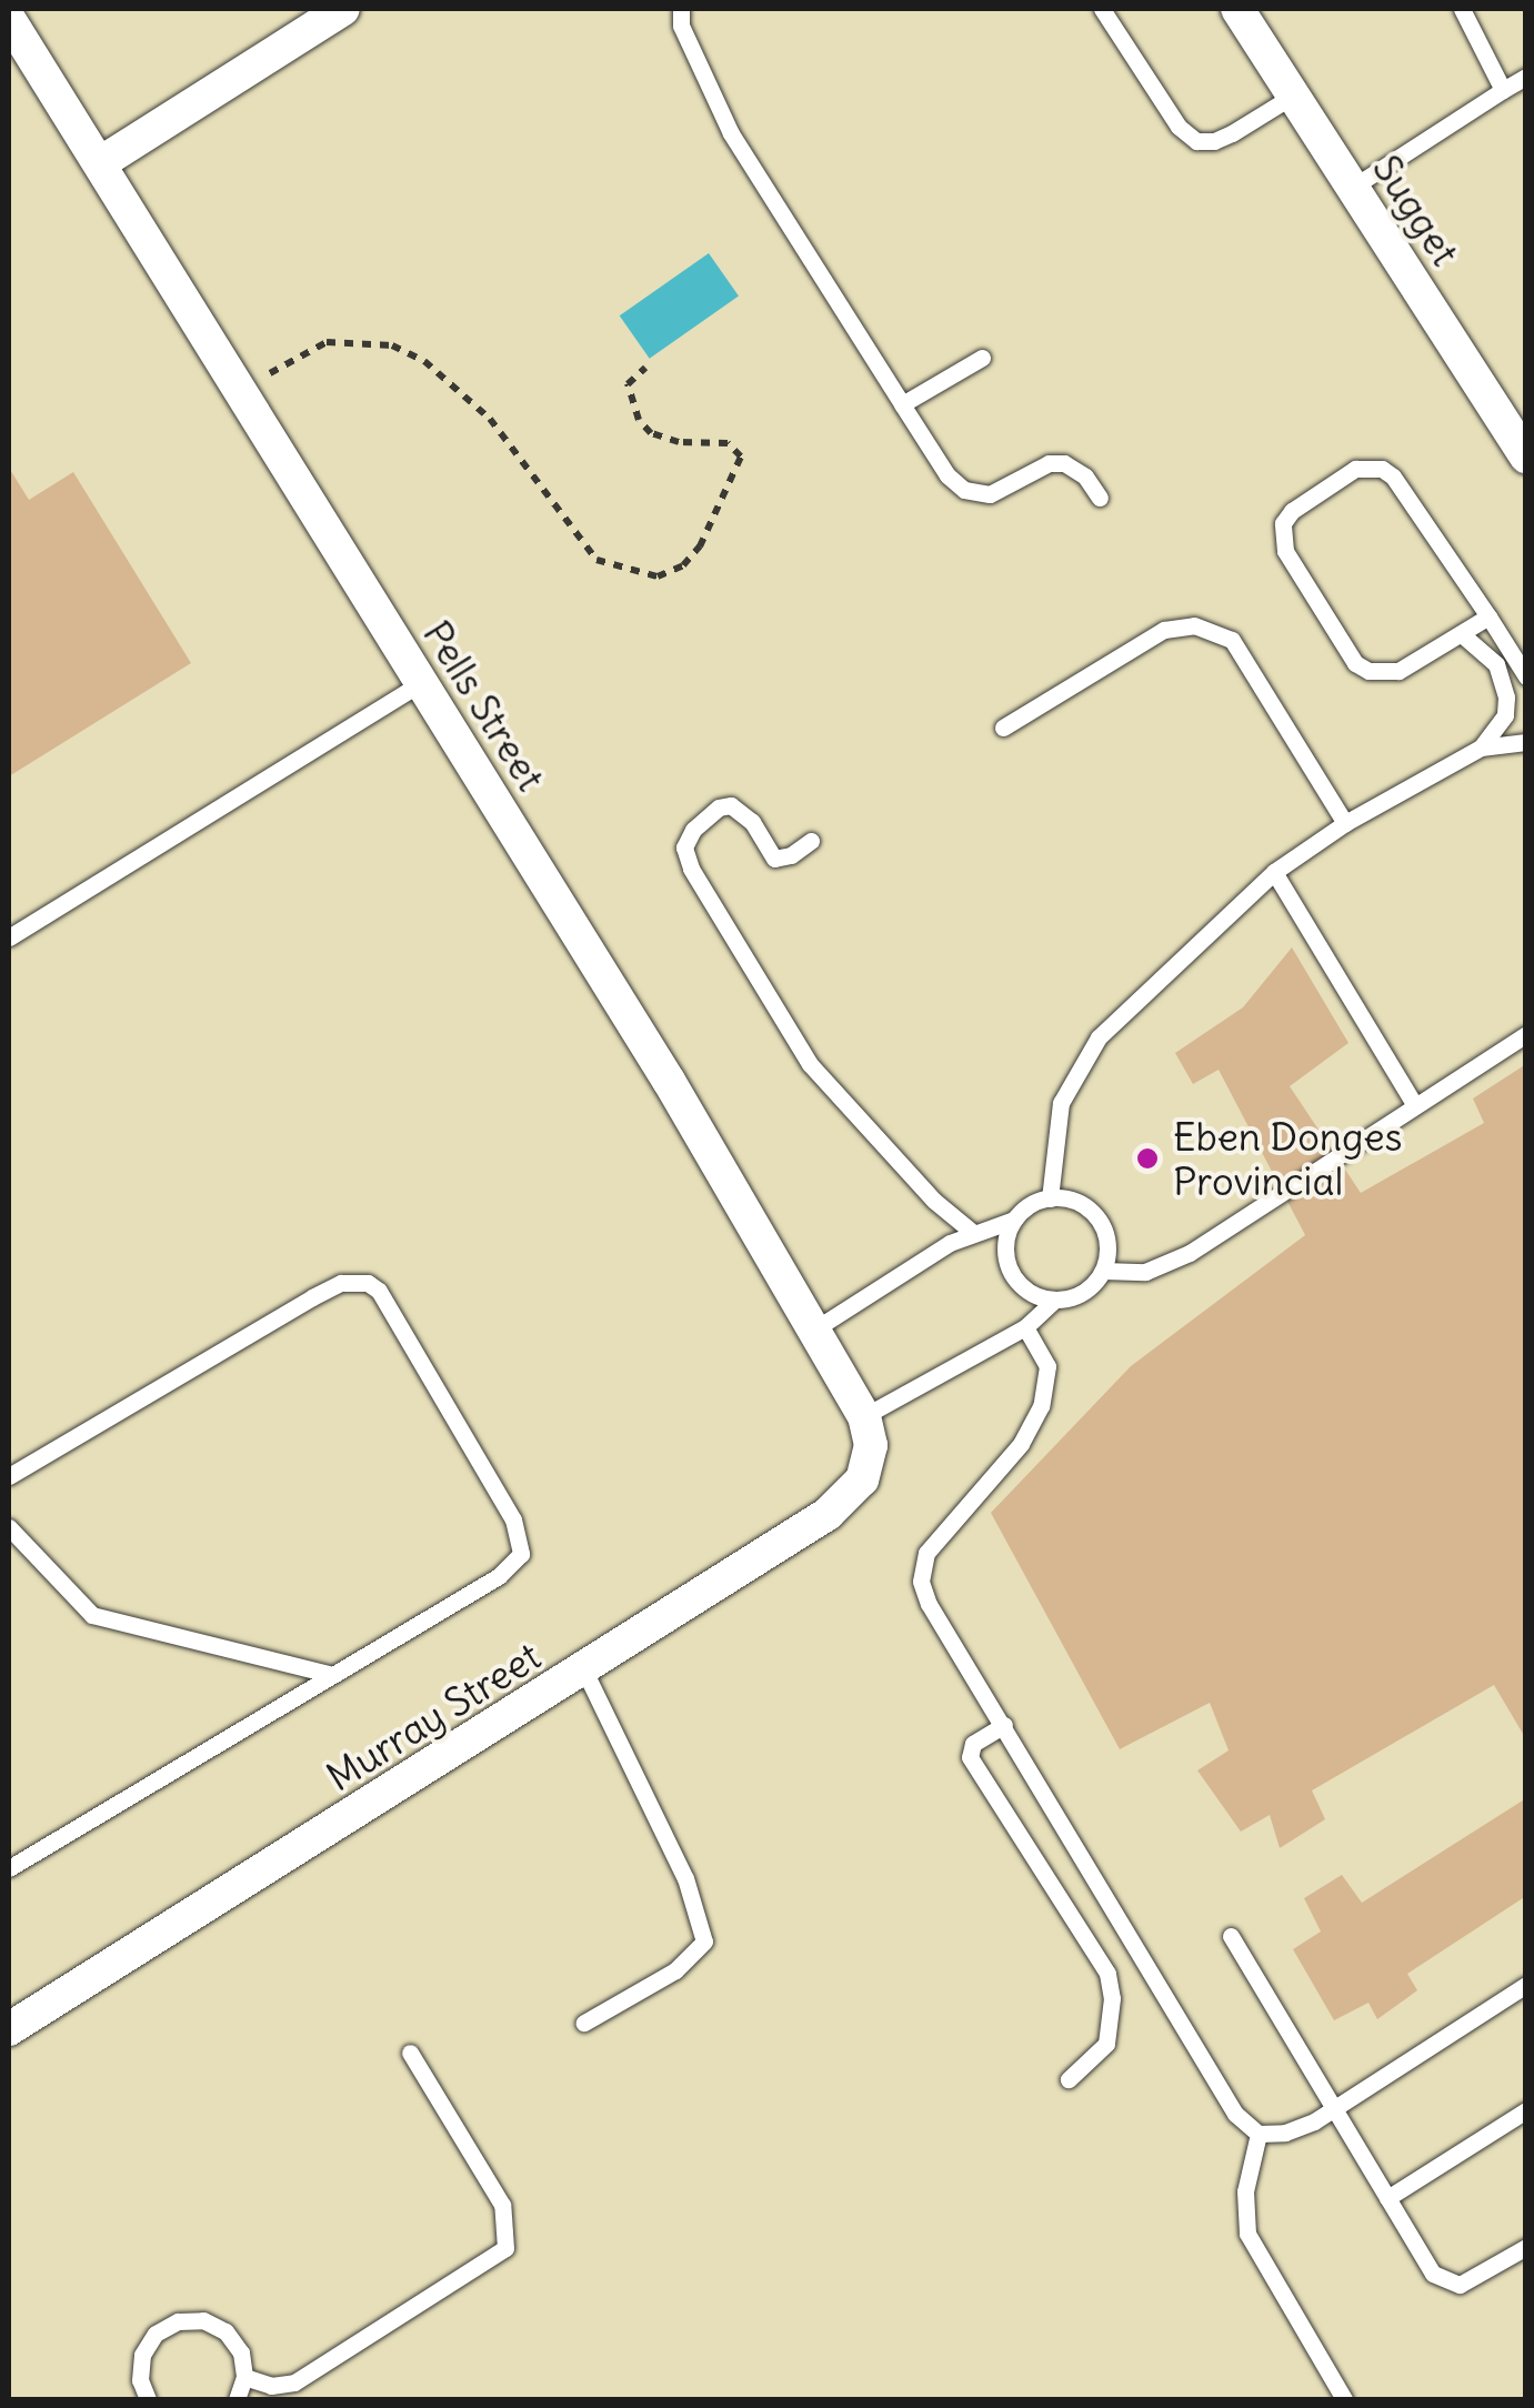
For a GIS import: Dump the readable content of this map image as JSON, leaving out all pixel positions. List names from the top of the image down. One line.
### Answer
{"streets":{"street":["Sugget","Pells Street","Murray Street"]},"crossings":[["Pells Street","Murray Street"]],"places":["Eben Donges Provincial"]}
